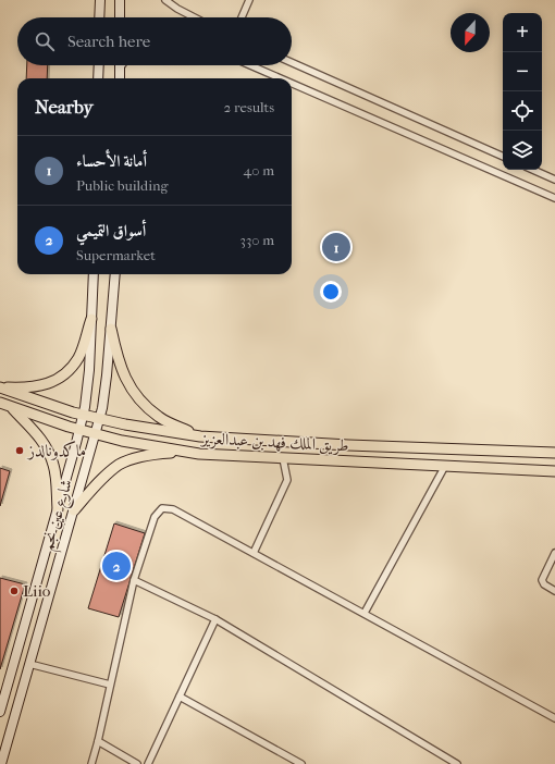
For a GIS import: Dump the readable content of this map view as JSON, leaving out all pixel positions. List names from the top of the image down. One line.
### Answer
{"streets":{"main road":["طريق الملك فهد بن عبدالعزيز","شارع عين نجم"]},"crossings":[["طريق الملك فهد بن عبدالعزيز","شارع عين نجم"]],"places":["ماكدونالدز","Liio"],"north":"bottom","page":{"map_buttons":["+","−"],"search":"Search here","heading":["Nearby","2 results"],"list":[{"mark":"1","name":"أمانة الأحساء","note":"Public building","value":"40 m"},{"mark":"2","name":"أسواق التميمي","note":"Supermarket","value":"330 m"}],"pins":["1","2"]}}
